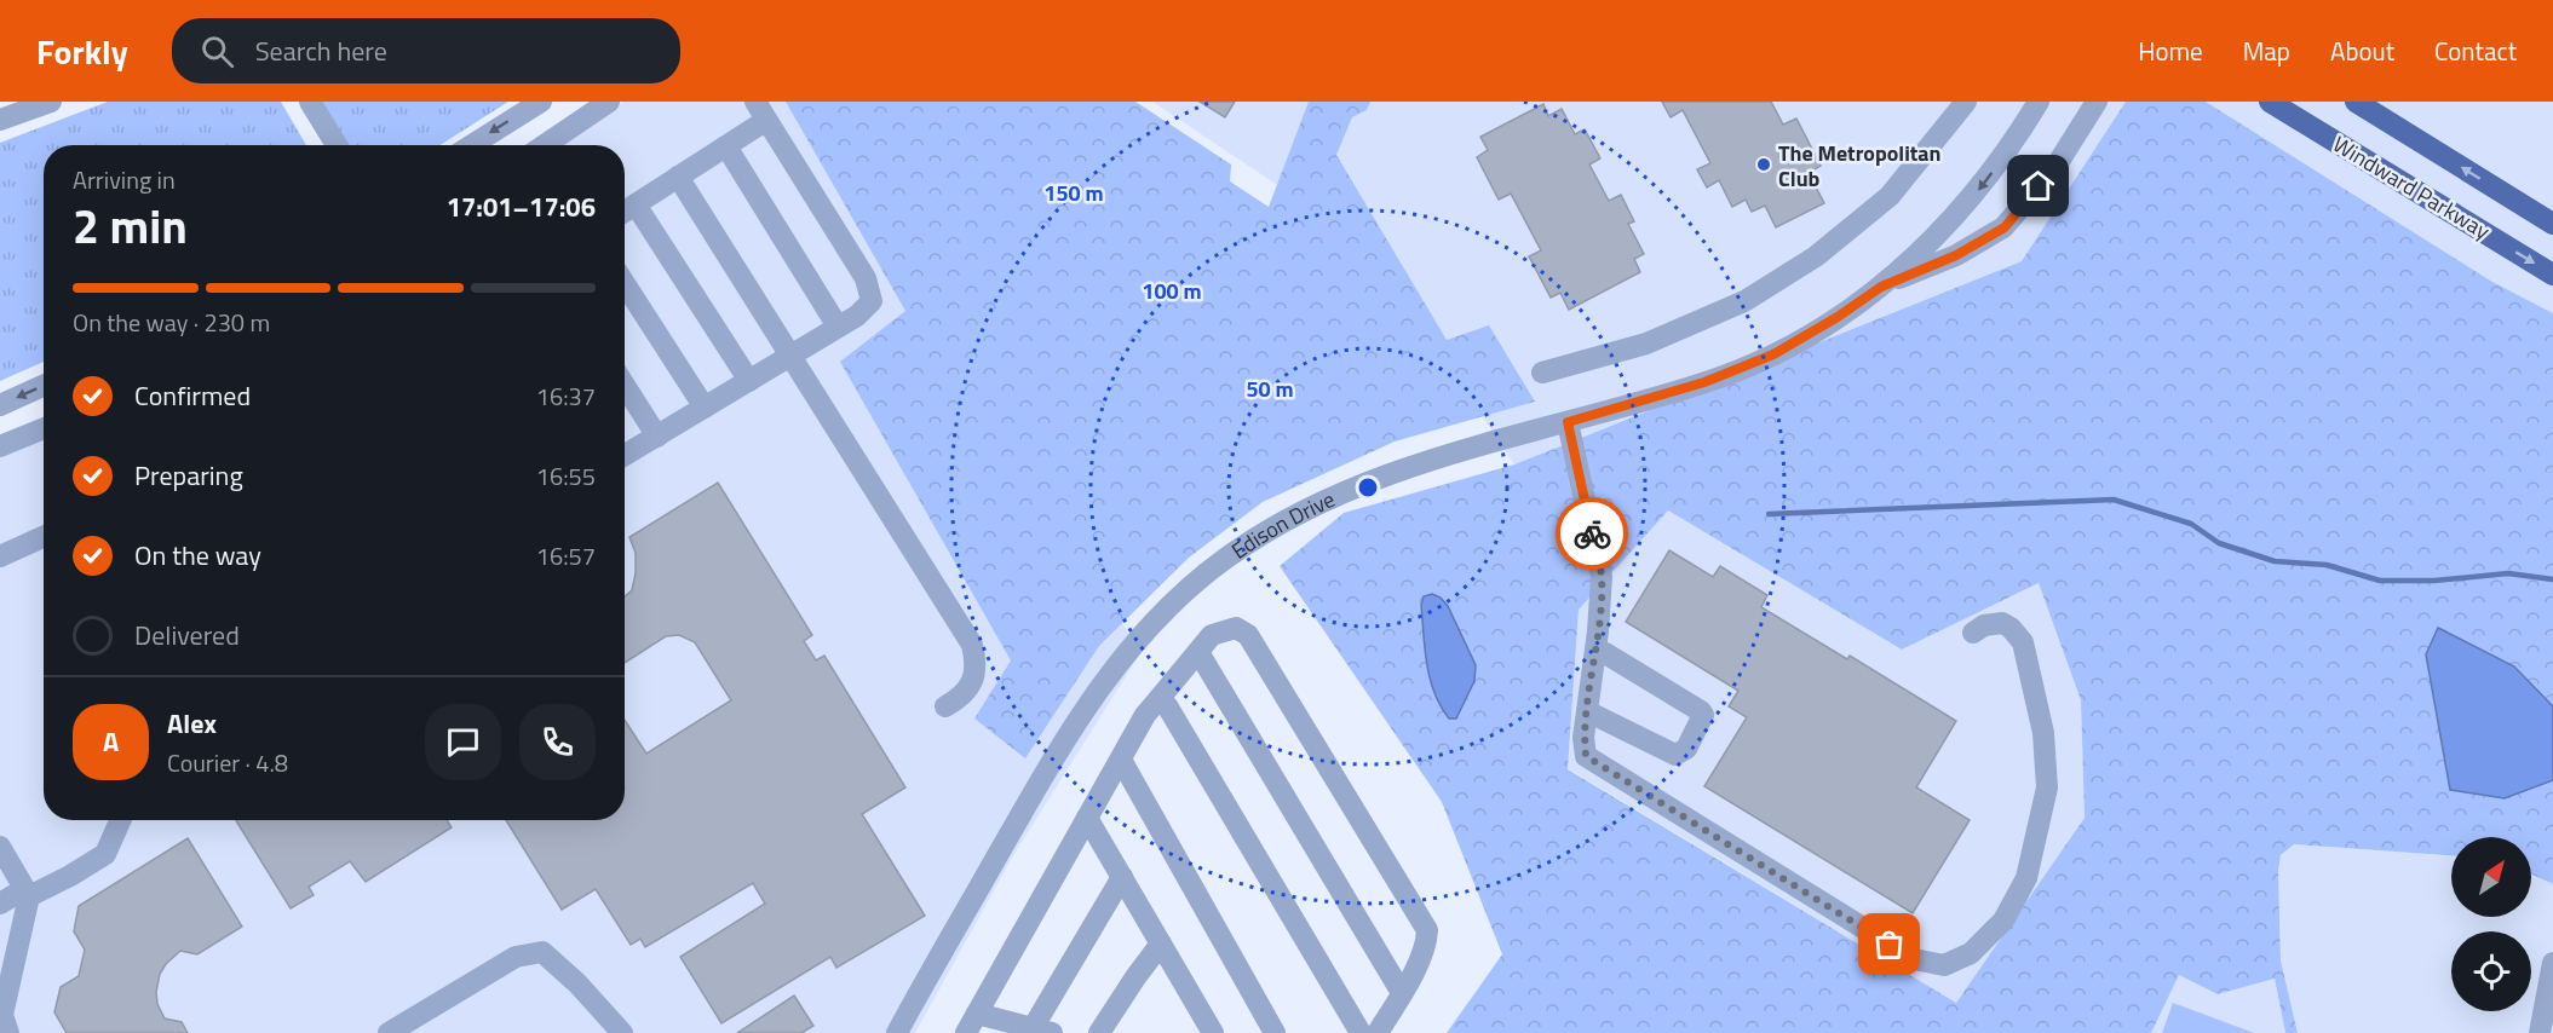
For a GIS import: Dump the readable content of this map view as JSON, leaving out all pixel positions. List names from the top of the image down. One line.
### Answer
{"streets":{"main road":["Windward Parkway"],"street":["Edison Drive"]},"places":["The Metropolitan Club"],"north":"top right","page":{"header":"Forkly","search":"Search here","nav":["Home","Map","About","Contact"],"heading":["2 min","Arriving in","17:01–17:06"],"panel":["Alex","Courier · 4.8"],"bar":"On the way · 230 m","list":[["Confirmed","16:37"],["Preparing","16:55"],["On the way","16:57"],"Delivered"],"round":"A"},"rings":["150 m","100 m","50 m"]}
